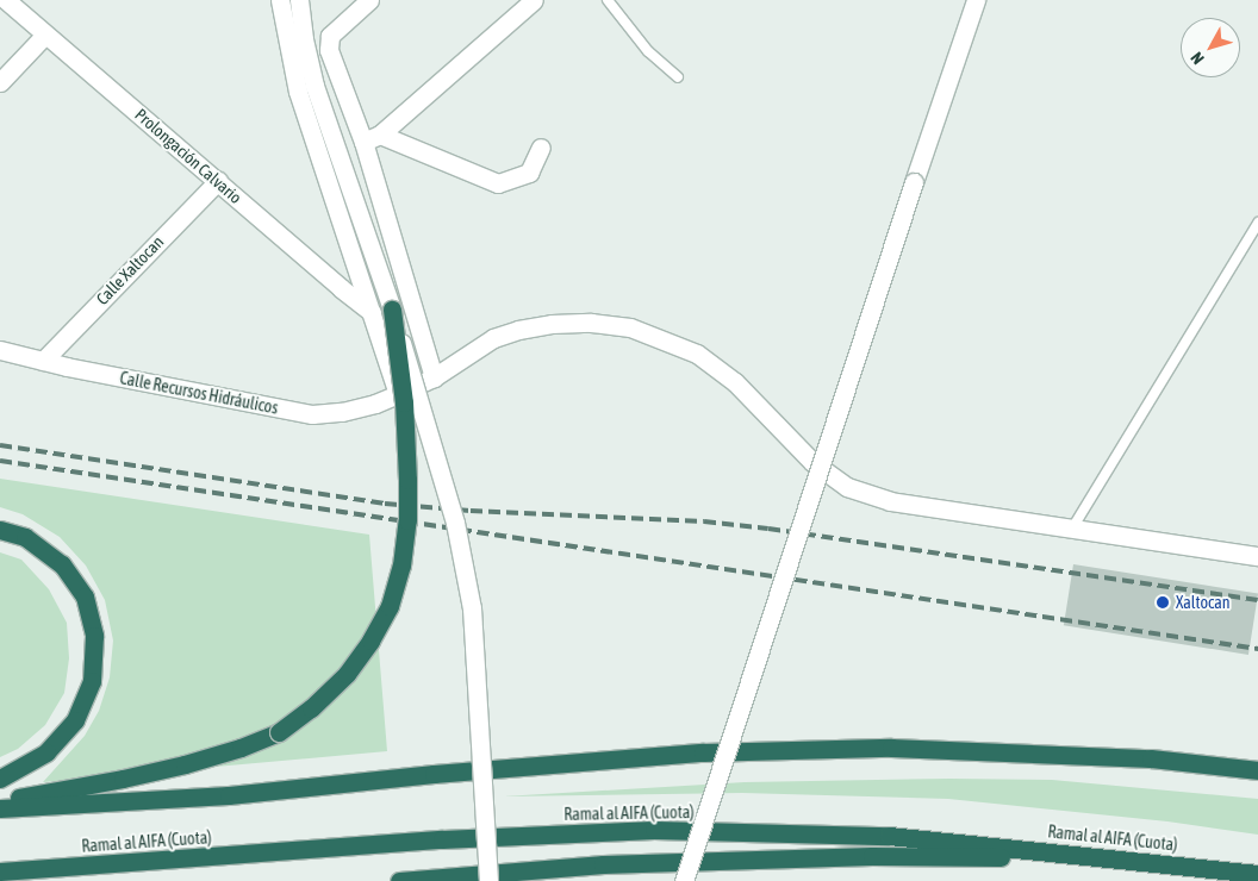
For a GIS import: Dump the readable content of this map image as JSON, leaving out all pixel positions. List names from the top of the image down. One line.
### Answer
{"streets":{"highway":["Ramal al AIFA (Cuota)"],"street":["Prolongación Calvario","Calle Xaltocan","Calle Recursos Hidráulicos"]},"crossings":[["Prolongación Calvario","Calle Xaltocan"],["Calle Xaltocan","Calle Recursos Hidráulicos"]],"places":["Xaltocan"],"north":"bottom left"}
